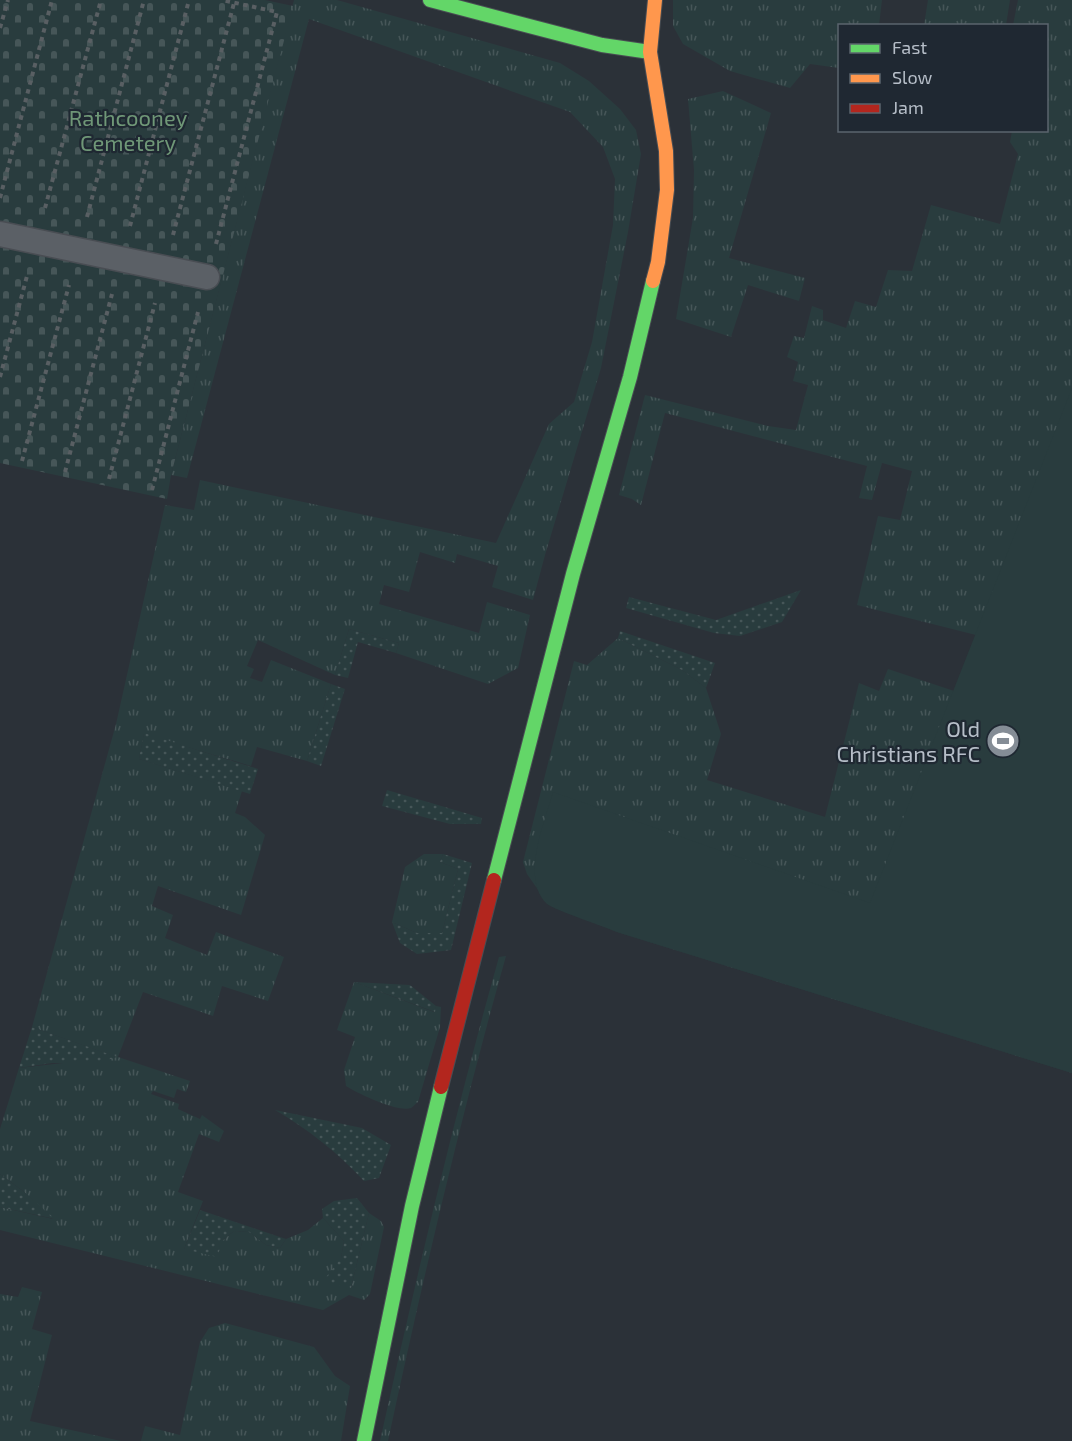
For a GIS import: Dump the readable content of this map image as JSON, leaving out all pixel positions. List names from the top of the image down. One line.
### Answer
{"parks":["Rathcooney Cemetery"],"places":{"sports":["Old Christians RFC"]},"legend":["Fast","Slow","Jam"]}
